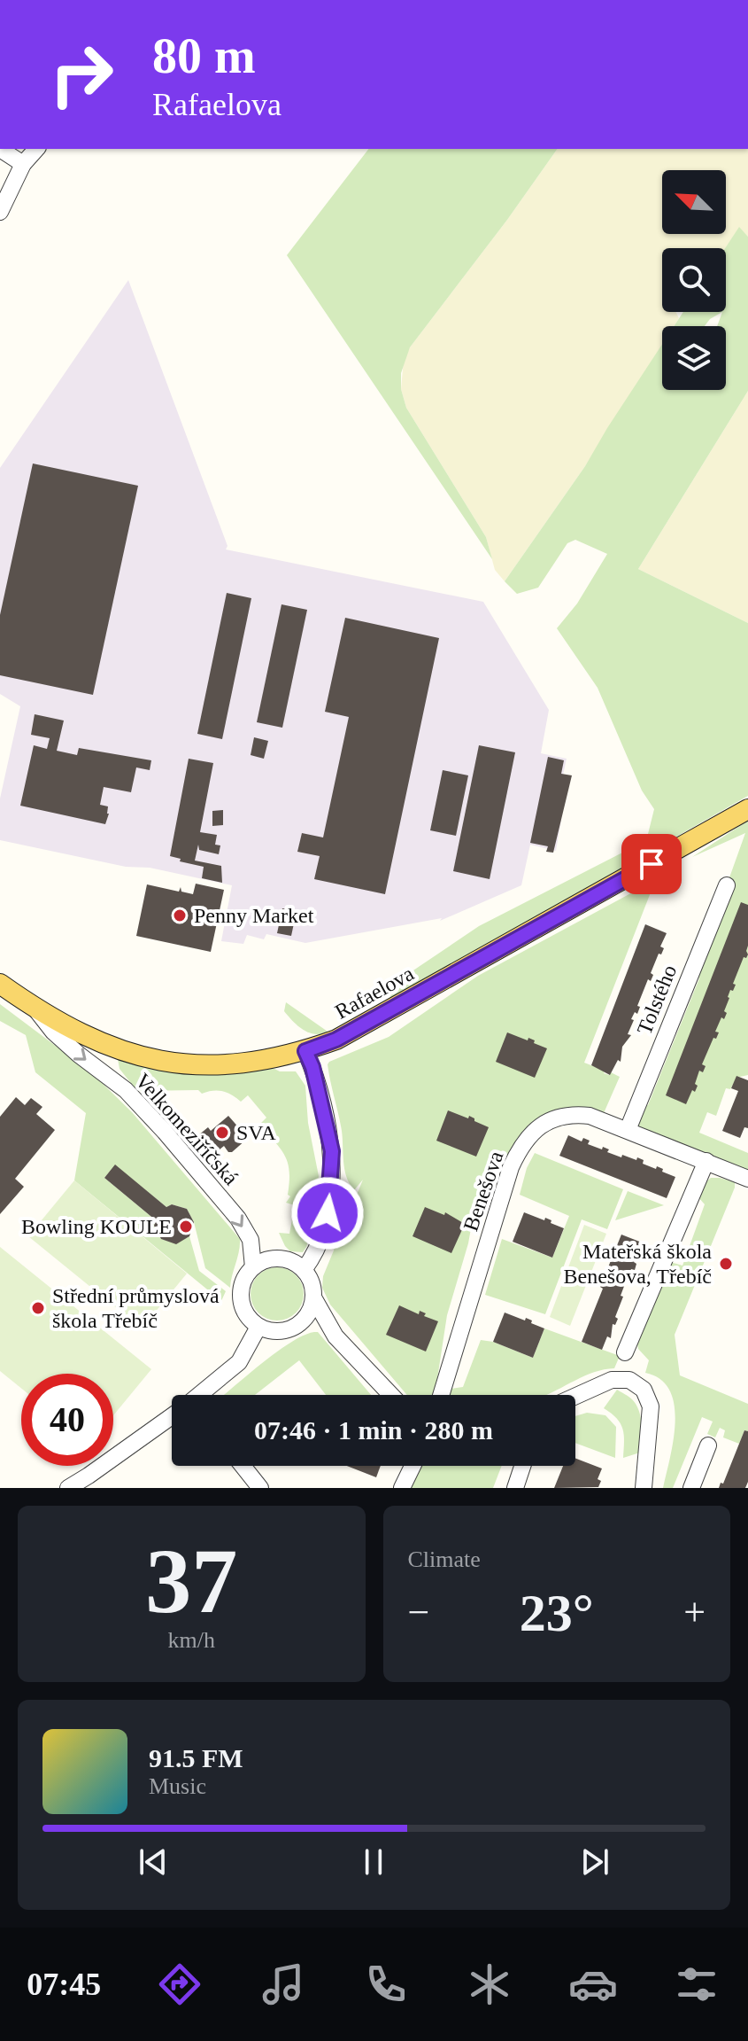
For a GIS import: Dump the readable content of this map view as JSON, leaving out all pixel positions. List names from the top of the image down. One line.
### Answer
{"streets":{"main road":["Rafaelova"],"street":["Tolstého","Velkomeziříčská","Benešova"]},"crossings":[["Rafaelova","Velkomeziříčská"],["Tolstého","Benešova"]],"one_way":["Velkomeziříčská"],"places":["Penny Market","SVA","Bowling KOULE","Mateřská škola Benešova, Třebíč","Střední průmyslová škola Třebíč"],"north":"top left","page":{"turn":["80 m","Rafaelova"],"limit":"40","trip":"07:46 · 1 min · 280 m","tile":[["37","km/h"],"Climate"],"heat":["−","23°","+"],"song":["91.5 FM","Music"],"tabs":"07:45"}}
